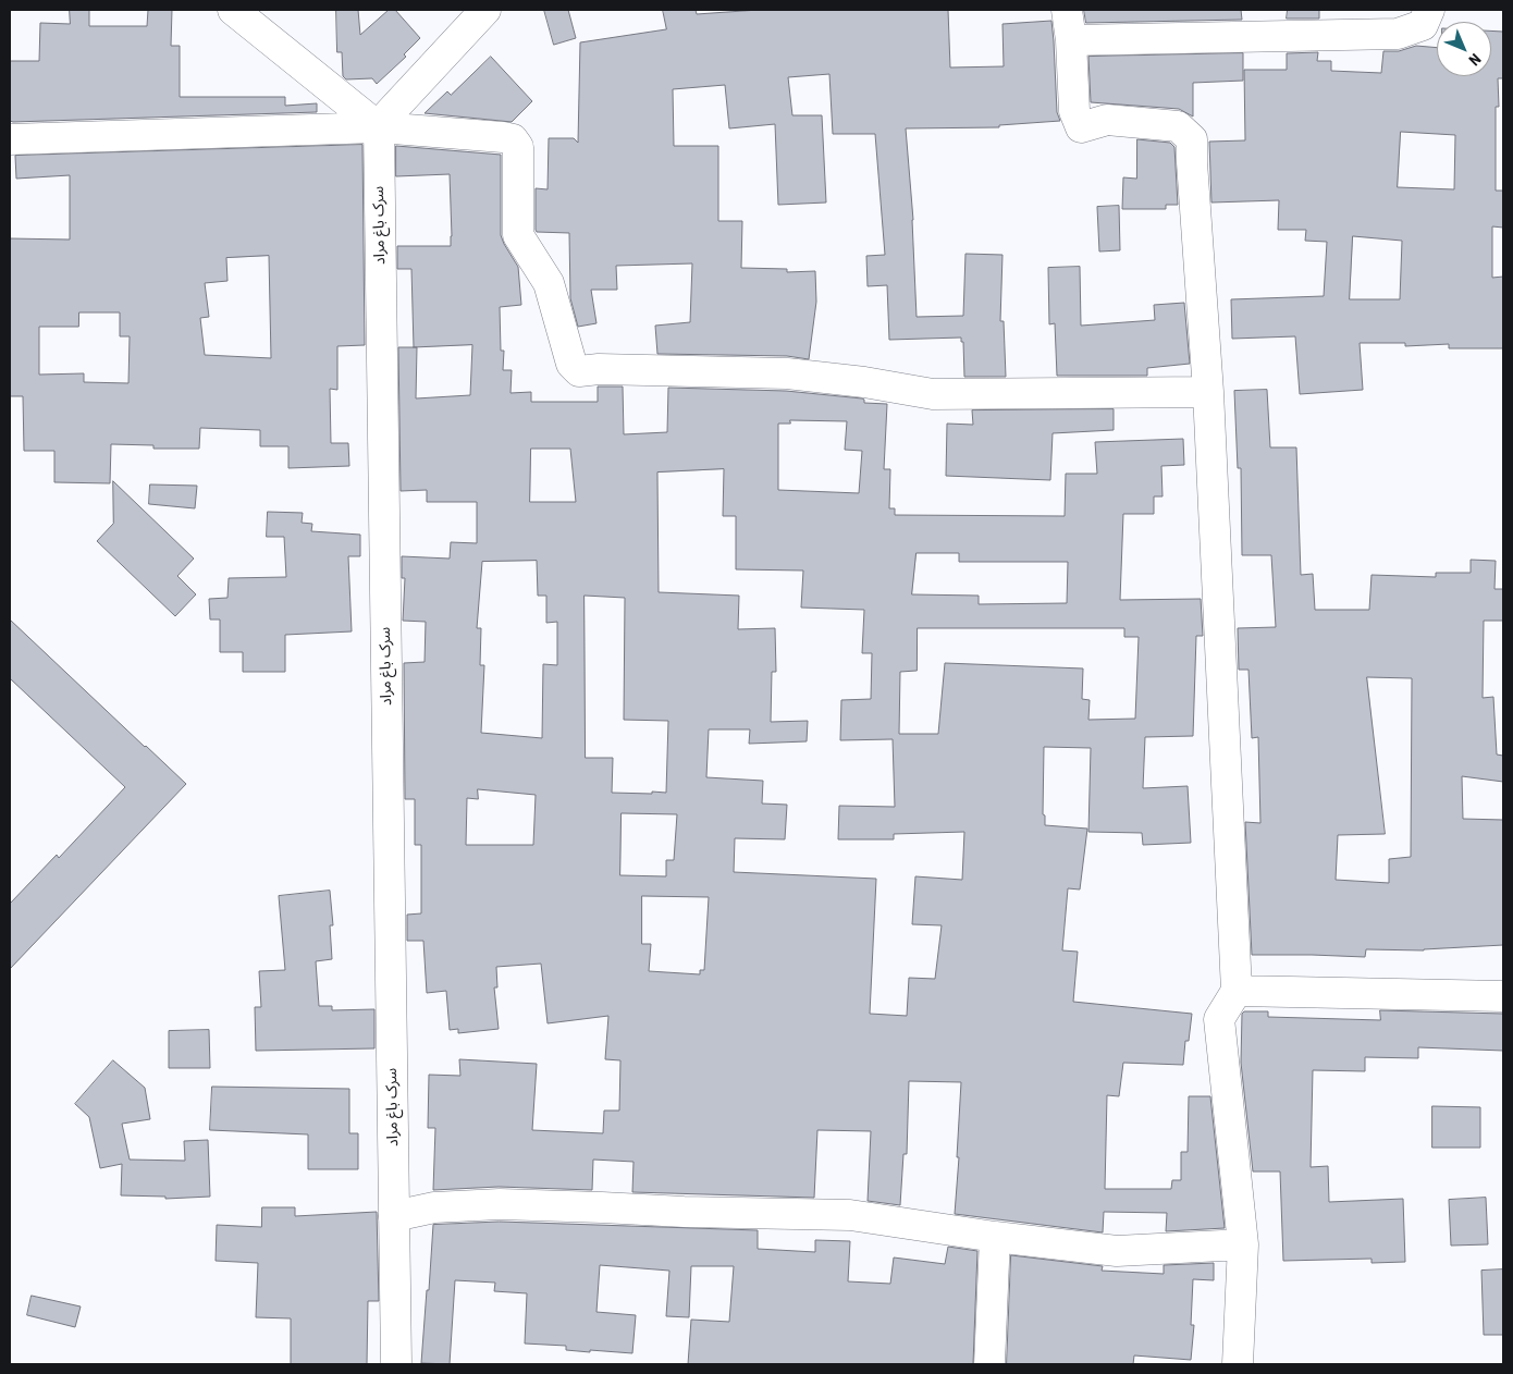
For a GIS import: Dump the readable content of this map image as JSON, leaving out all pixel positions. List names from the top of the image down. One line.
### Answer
{"streets":{"street":["سرک باغ مراد"]},"north":"bottom right"}
